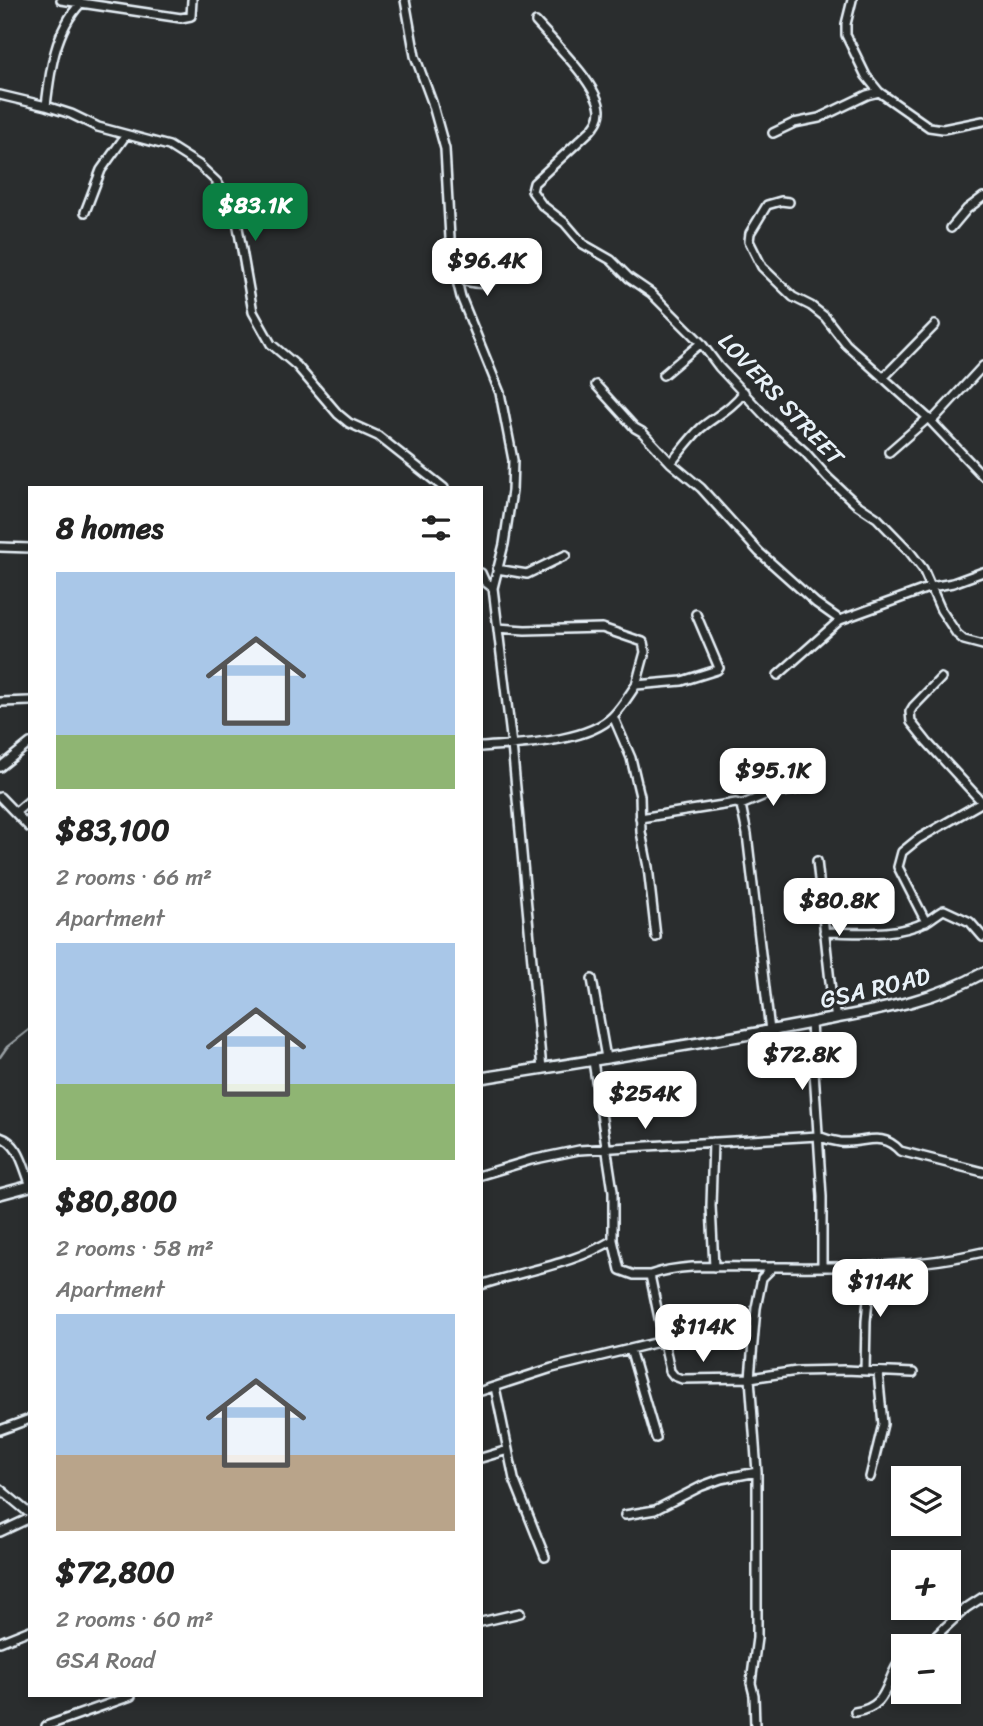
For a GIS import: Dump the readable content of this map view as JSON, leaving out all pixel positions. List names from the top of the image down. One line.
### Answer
{"streets":{"street":["LOVERS STREET","GSA ROAD"]},"page":{"price":["$83.1K","$96.4K","$95.1K","$80.8K","$72.8K","$254K","$114K","$114K"],"heading":"8 homes","list":[{"name":"$83,100","note":"2 rooms · 66 m² · Apartment"},{"name":"$80,800","note":"2 rooms · 58 m² · Apartment"},{"name":"$72,800","note":"2 rooms · 60 m² · GSA Road"}],"map_buttons":["+","−"]}}
